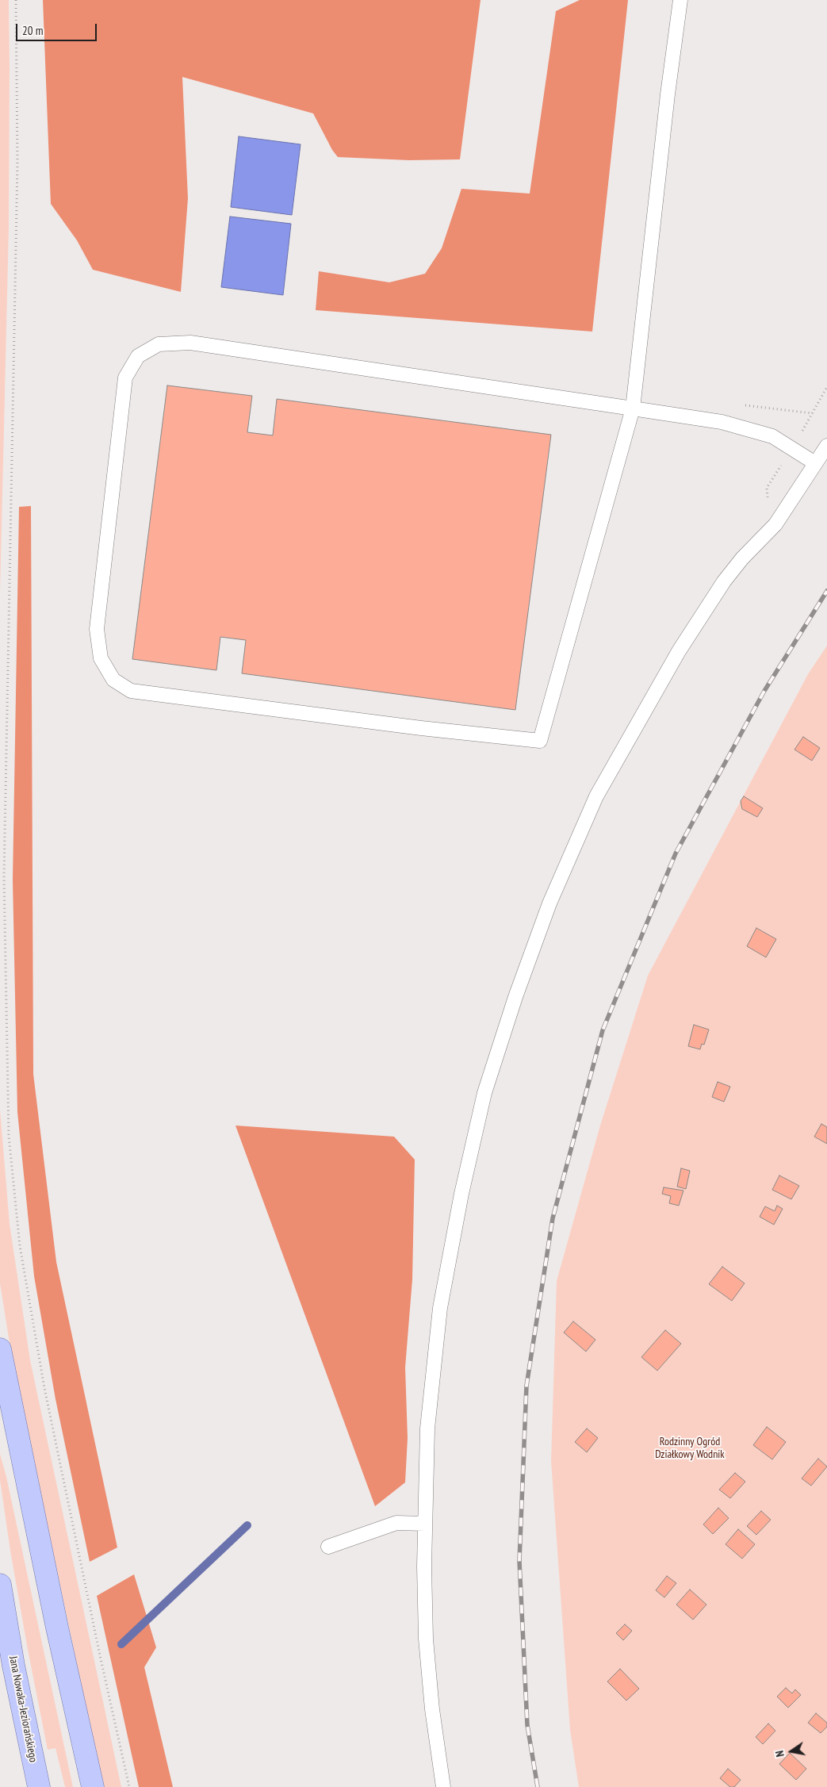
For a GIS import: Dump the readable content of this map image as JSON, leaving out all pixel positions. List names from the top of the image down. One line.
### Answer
{"streets":{"main road":["Jana Nowaka-Jeziorańskiego"]},"parks":["Rodzinny Ogród Działkowy Wodnik"],"scale_bar":"20 m","north":"left"}
